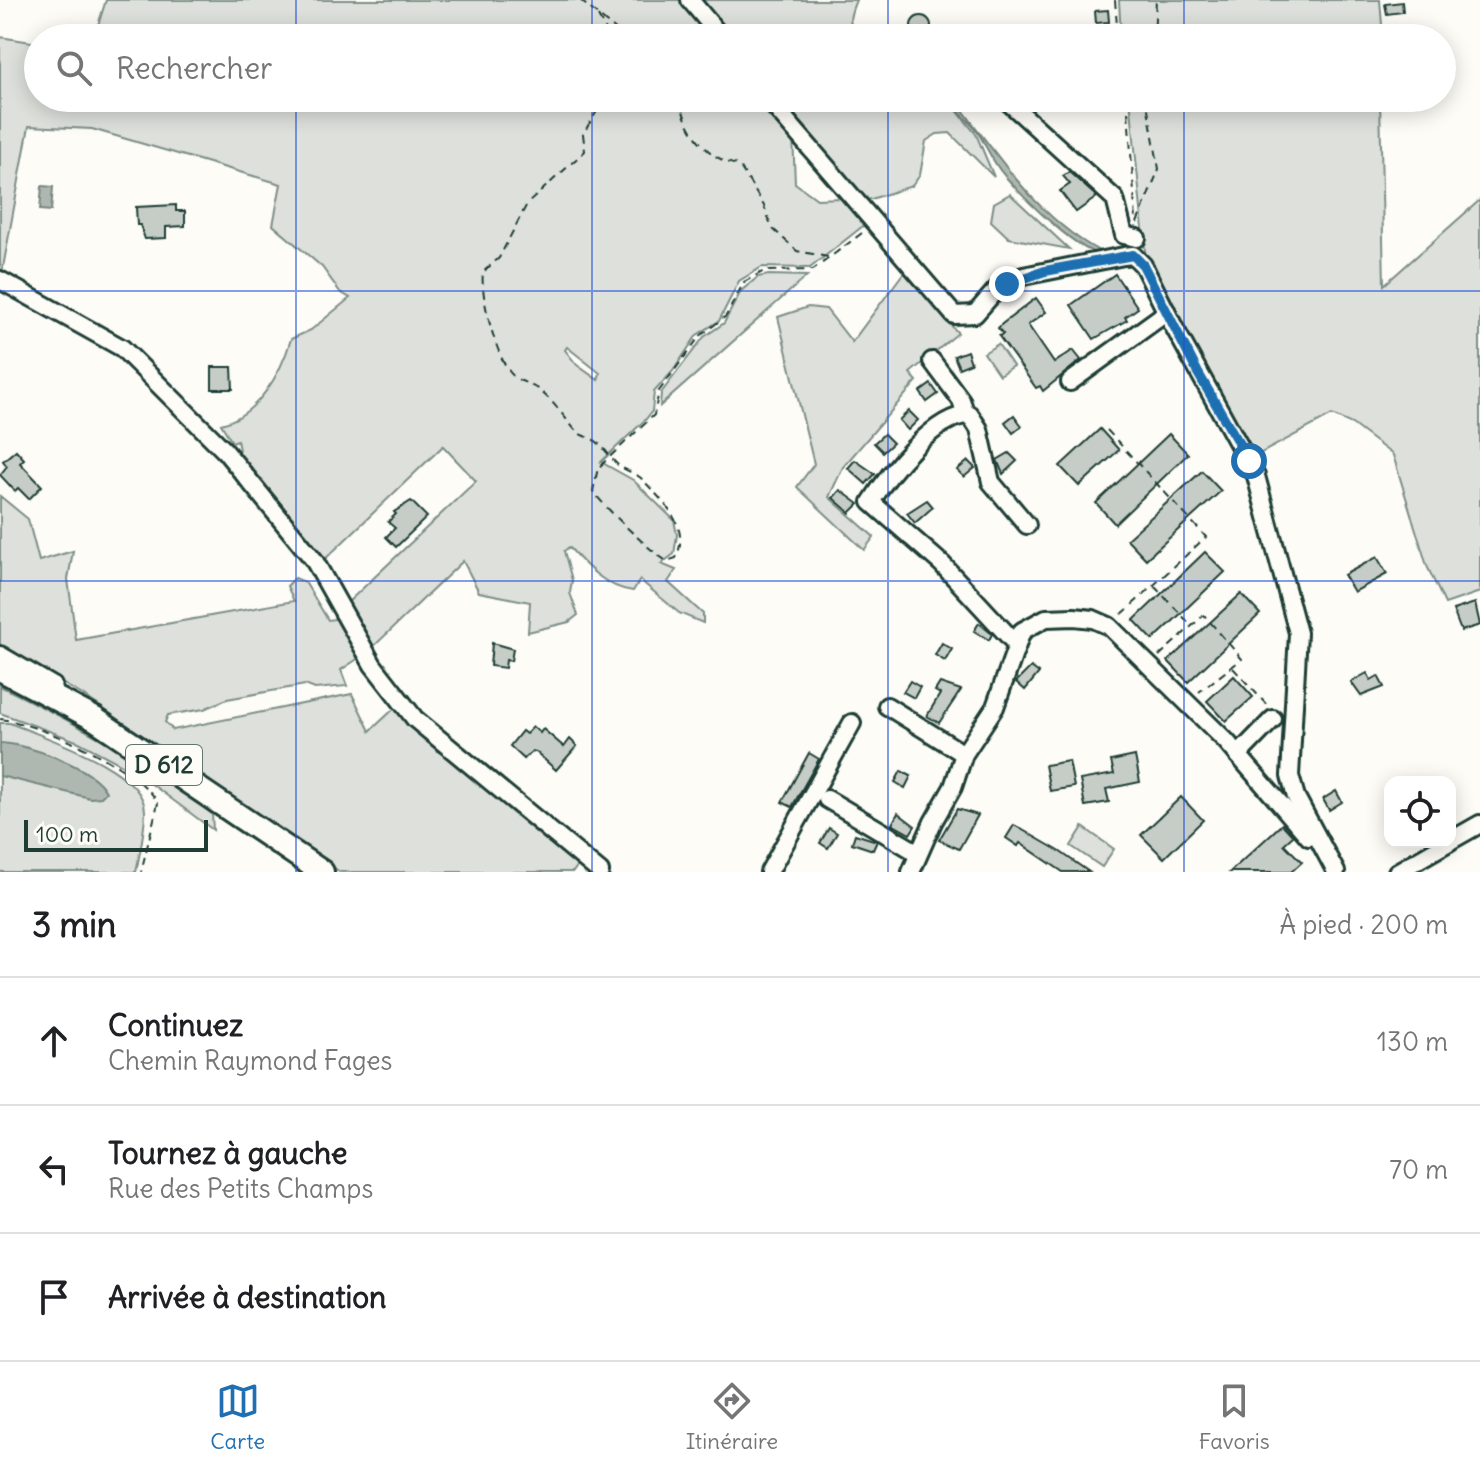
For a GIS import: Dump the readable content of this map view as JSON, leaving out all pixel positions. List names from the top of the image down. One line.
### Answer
{"streets":{"highway":["D 612"]},"scale_bar":"100 m","page":{"search":"Rechercher","scale":"100 m","heading":["3 min","À pied · 200 m"],"list":[["Continuez","Chemin Raymond Fages","130 m"],["Tournez à gauche","Rue des Petits Champs","70 m"],"Arrivée à destination"],"nav":["Carte","Itinéraire","Favoris"]}}
